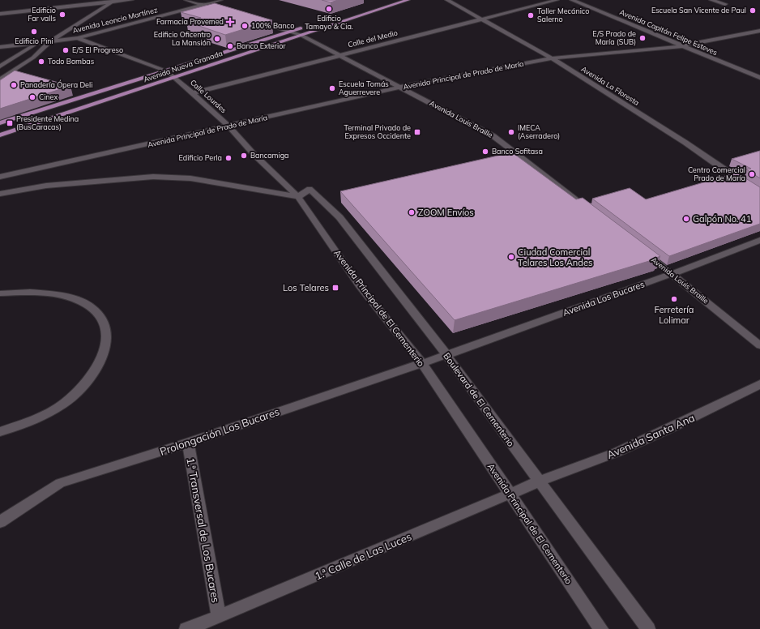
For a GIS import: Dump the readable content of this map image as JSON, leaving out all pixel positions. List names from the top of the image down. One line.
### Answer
{"streets":{"main road":["Avenida Nueva Granada"],"street":["Avenida Leoncio Martínez","Avenida Capitán Felipe Esteves","Calle del Medio","Avenida Principal de Prado de María","Avenida La Floresta","Calle Lourdes","Avenida Louis Braille","Avenida Los Bucares","Avenida Principal de El Cementerio","Boulevard de El Cementerio","Prolongación Los Bucares","Avenida Santa Ana","1.ª Transversal de Los Bucares","1.ª Calle de Las Luces"]},"crossings":[["Avenida Capitán Felipe Esteves","Avenida Principal de Prado de María"],["Calle del Medio","Avenida La Floresta"],["Calle del Medio","Calle Lourdes"],["Calle del Medio","Avenida Louis Braille"],["Avenida Nueva Granada","Calle Lourdes"],["Avenida Nueva Granada","Avenida Louis Braille"],["Avenida Principal de Prado de María","Avenida La Floresta"],["Avenida Principal de Prado de María","Calle Lourdes"],["Avenida Principal de Prado de María","Avenida Louis Braille"],["Calle Lourdes","Avenida Principal de El Cementerio"],["Calle Lourdes","Boulevard de El Cementerio"],["Avenida Louis Braille","Avenida Los Bucares"],["Avenida Los Bucares","Boulevard de El Cementerio"],["Avenida Los Bucares","Prolongación Los Bucares"],["Avenida Principal de El Cementerio","Boulevard de El Cementerio"],["Avenida Principal de El Cementerio","Prolongación Los Bucares"],["Avenida Principal de El Cementerio","1.ª Calle de Las Luces"],["Boulevard de El Cementerio","Prolongación Los Bucares"],["Boulevard de El Cementerio","Avenida Santa Ana"],["Boulevard de El Cementerio","1.ª Calle de Las Luces"],["Prolongación Los Bucares","1.ª Transversal de Los Bucares"],["Avenida Santa Ana","1.ª Calle de Las Luces"],["1.ª Transversal de Los Bucares","1.ª Calle de Las Luces"]],"places":{"other":["Edificio Tamayo & Cia.","Escuela San Vicente de Paul","Edificio Far valls","Taller Mecánico Salerno","100% Banco","Edificio Pini","E/S Prado de María (SUB)","Edificio Oficentro La Mansión","Banco Exterior","E/S El Progreso","Todo Bombas","Panadería Ópera Deli","Escuela Tomás Aguerrevere","Cinex","IMECA (Aserradero)","Banco Sofitasa","Bancamiga","Edificio Perla","Centro Comercial Prado de María","ZOOM Envíos","Galpón No. 41","Ciudad Comercial Telares Los Andes","Ferretería Lolimar"],"health":["Farmacia Provemed"],"transit":["Presidente Medina (BusCaracas)","Terminal Privado de Expresos Occidente","Los Telares"]}}
